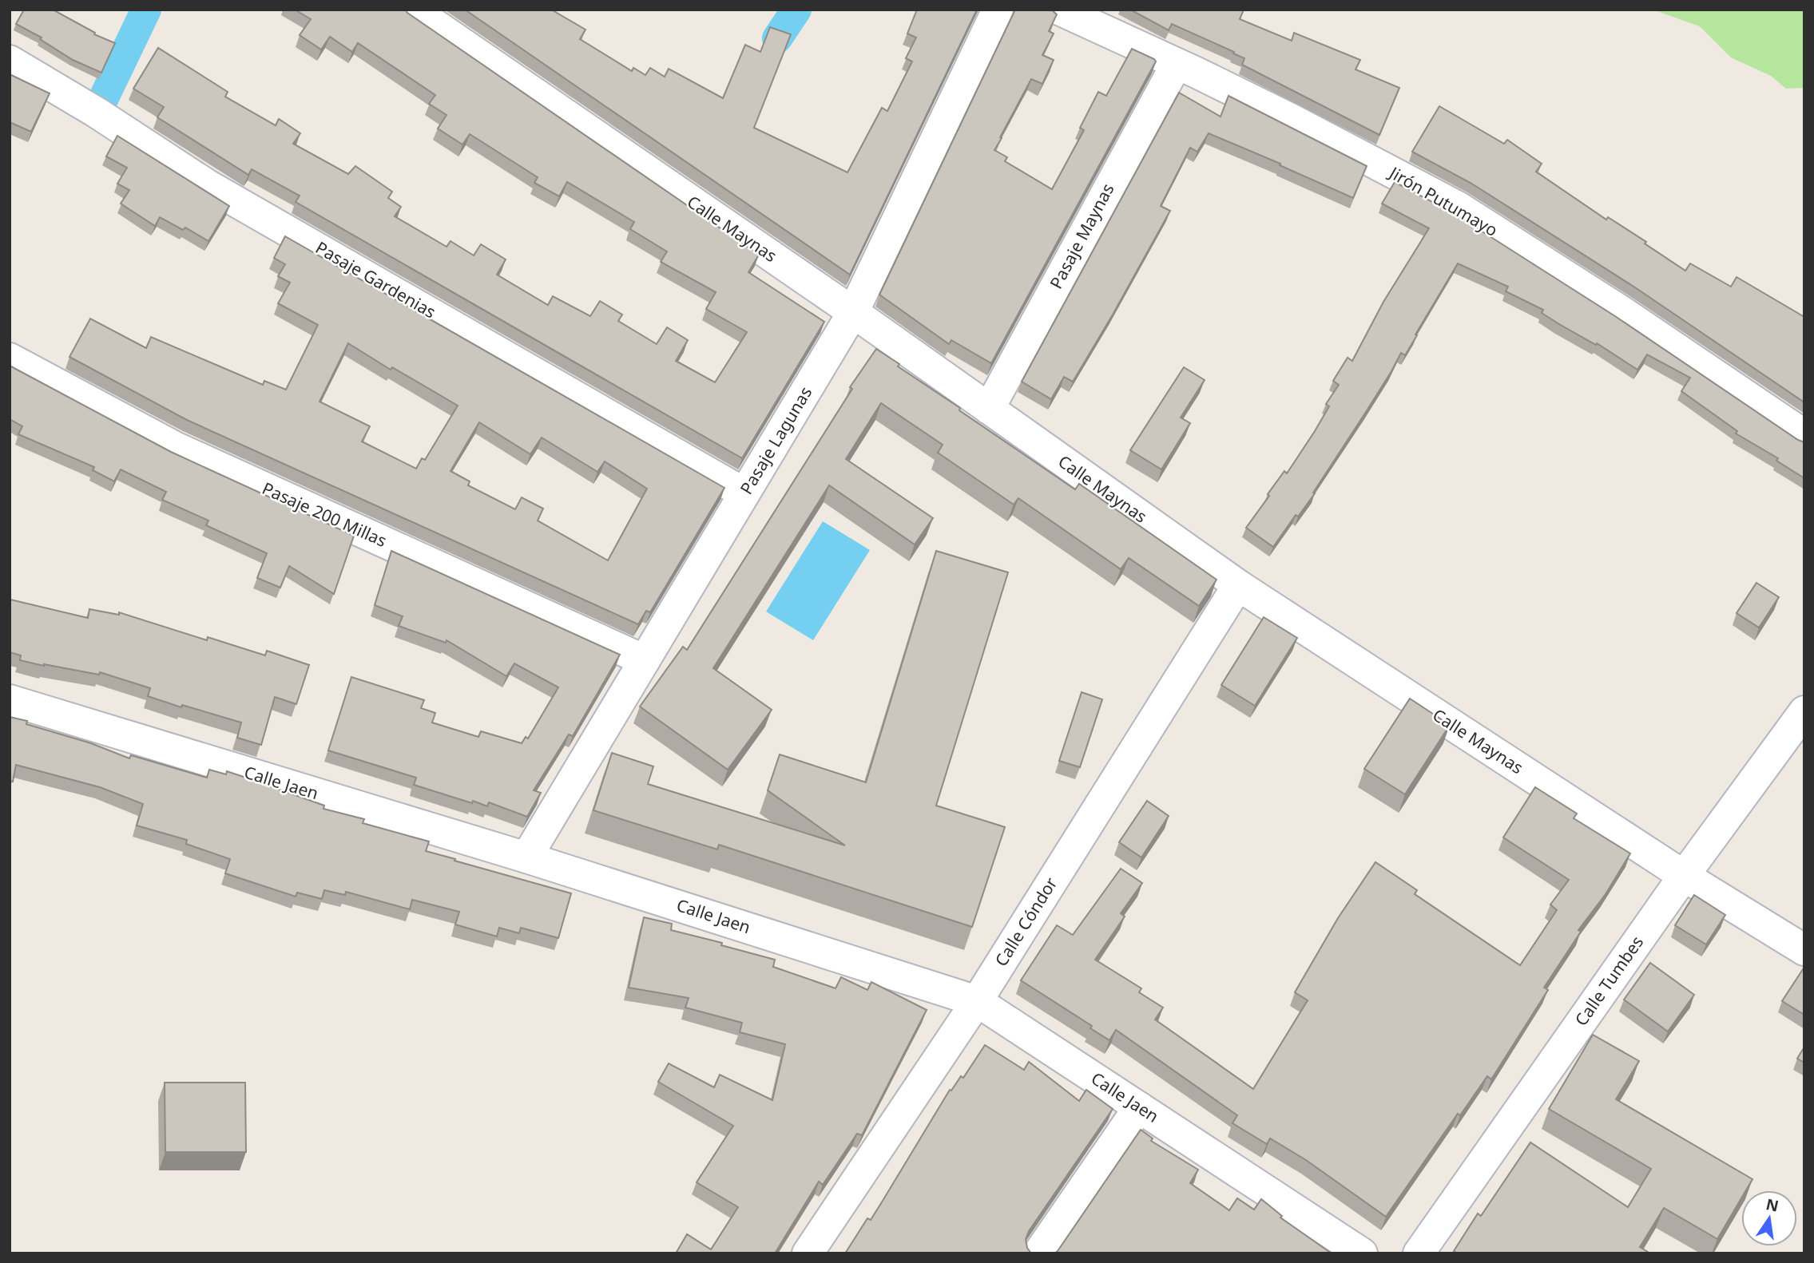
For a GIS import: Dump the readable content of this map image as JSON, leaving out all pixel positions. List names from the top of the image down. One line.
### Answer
{"streets":{"street":["Jirón Putumayo","Calle Maynas","Pasaje Maynas","Pasaje Gardenias","Pasaje Lagunas","Pasaje 200 Millas","Calle Jaen","Calle Cóndor","Calle Tumbes"]},"crossings":[["Jirón Putumayo","Pasaje Maynas"],["Calle Maynas","Pasaje Maynas"],["Calle Maynas","Pasaje Lagunas"],["Calle Maynas","Calle Cóndor"],["Calle Maynas","Calle Tumbes"],["Pasaje Gardenias","Pasaje Lagunas"],["Pasaje Lagunas","Pasaje 200 Millas"],["Pasaje Lagunas","Calle Jaen"],["Calle Jaen","Calle Cóndor"]],"north":"top"}
